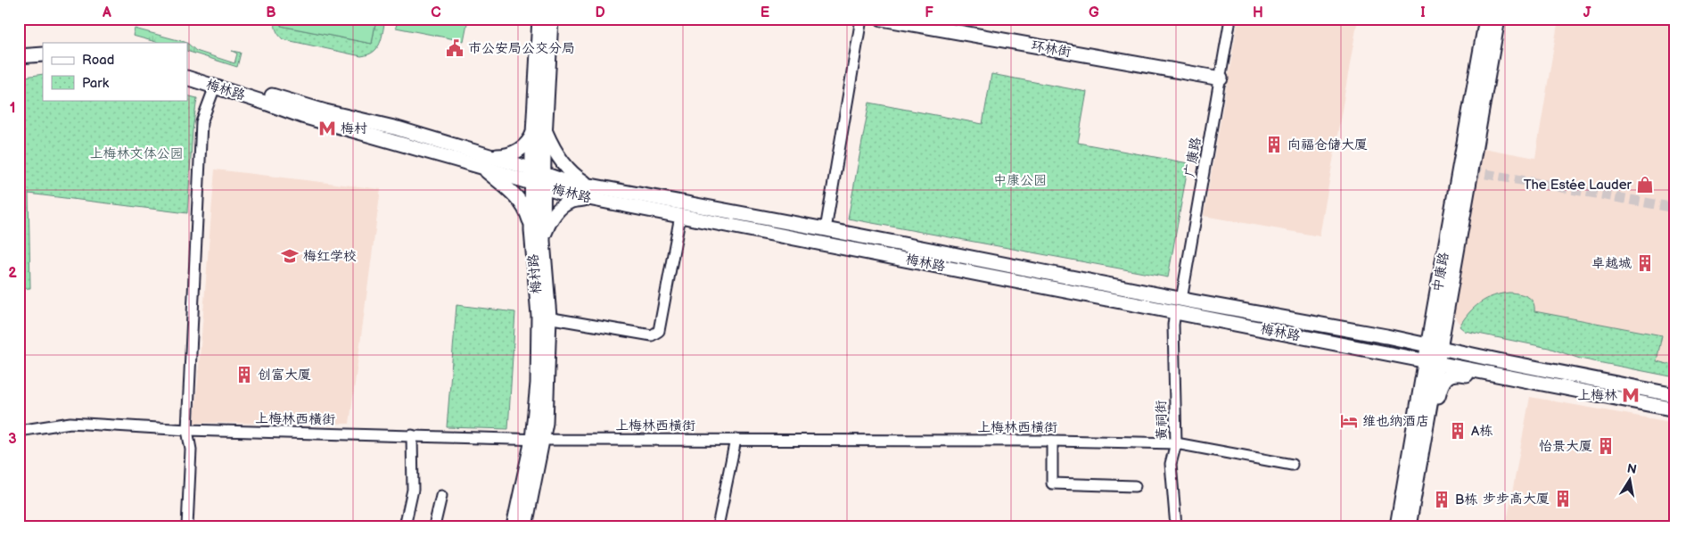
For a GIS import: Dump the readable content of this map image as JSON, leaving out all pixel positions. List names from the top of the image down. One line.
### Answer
{"streets":{"main road":["环林街","梅林路","中康路","梅村路"],"street":["广康路","上梅林西横街","黄祠街"]},"crossings":[["环林街","广康路"],["梅林路","广康路"],["梅林路","中康路"],["梅林路","梅村路"],["梅林路","黄祠街"],["梅村路","上梅林西横街"],["上梅林西横街","黄祠街"]],"parks":["上梅林文体公园","中康公园"],"places":{"public building":["市公安局公交分局"],"metro station":["梅村","上梅林"],"building":["向福仓储大厦","卓越城","创富大厦","A栋","怡景大厦","步步高大厦","B栋"],"shop":["The Estée Lauder"],"school or university":["梅红学校"],"hotel":["维也纳酒店"]},"legend":["Road","Park"],"north":"top","grid":{"columns":["A","B","C","D","E","F","G","H","I","J"],"rows":["1","2","3"]}}
